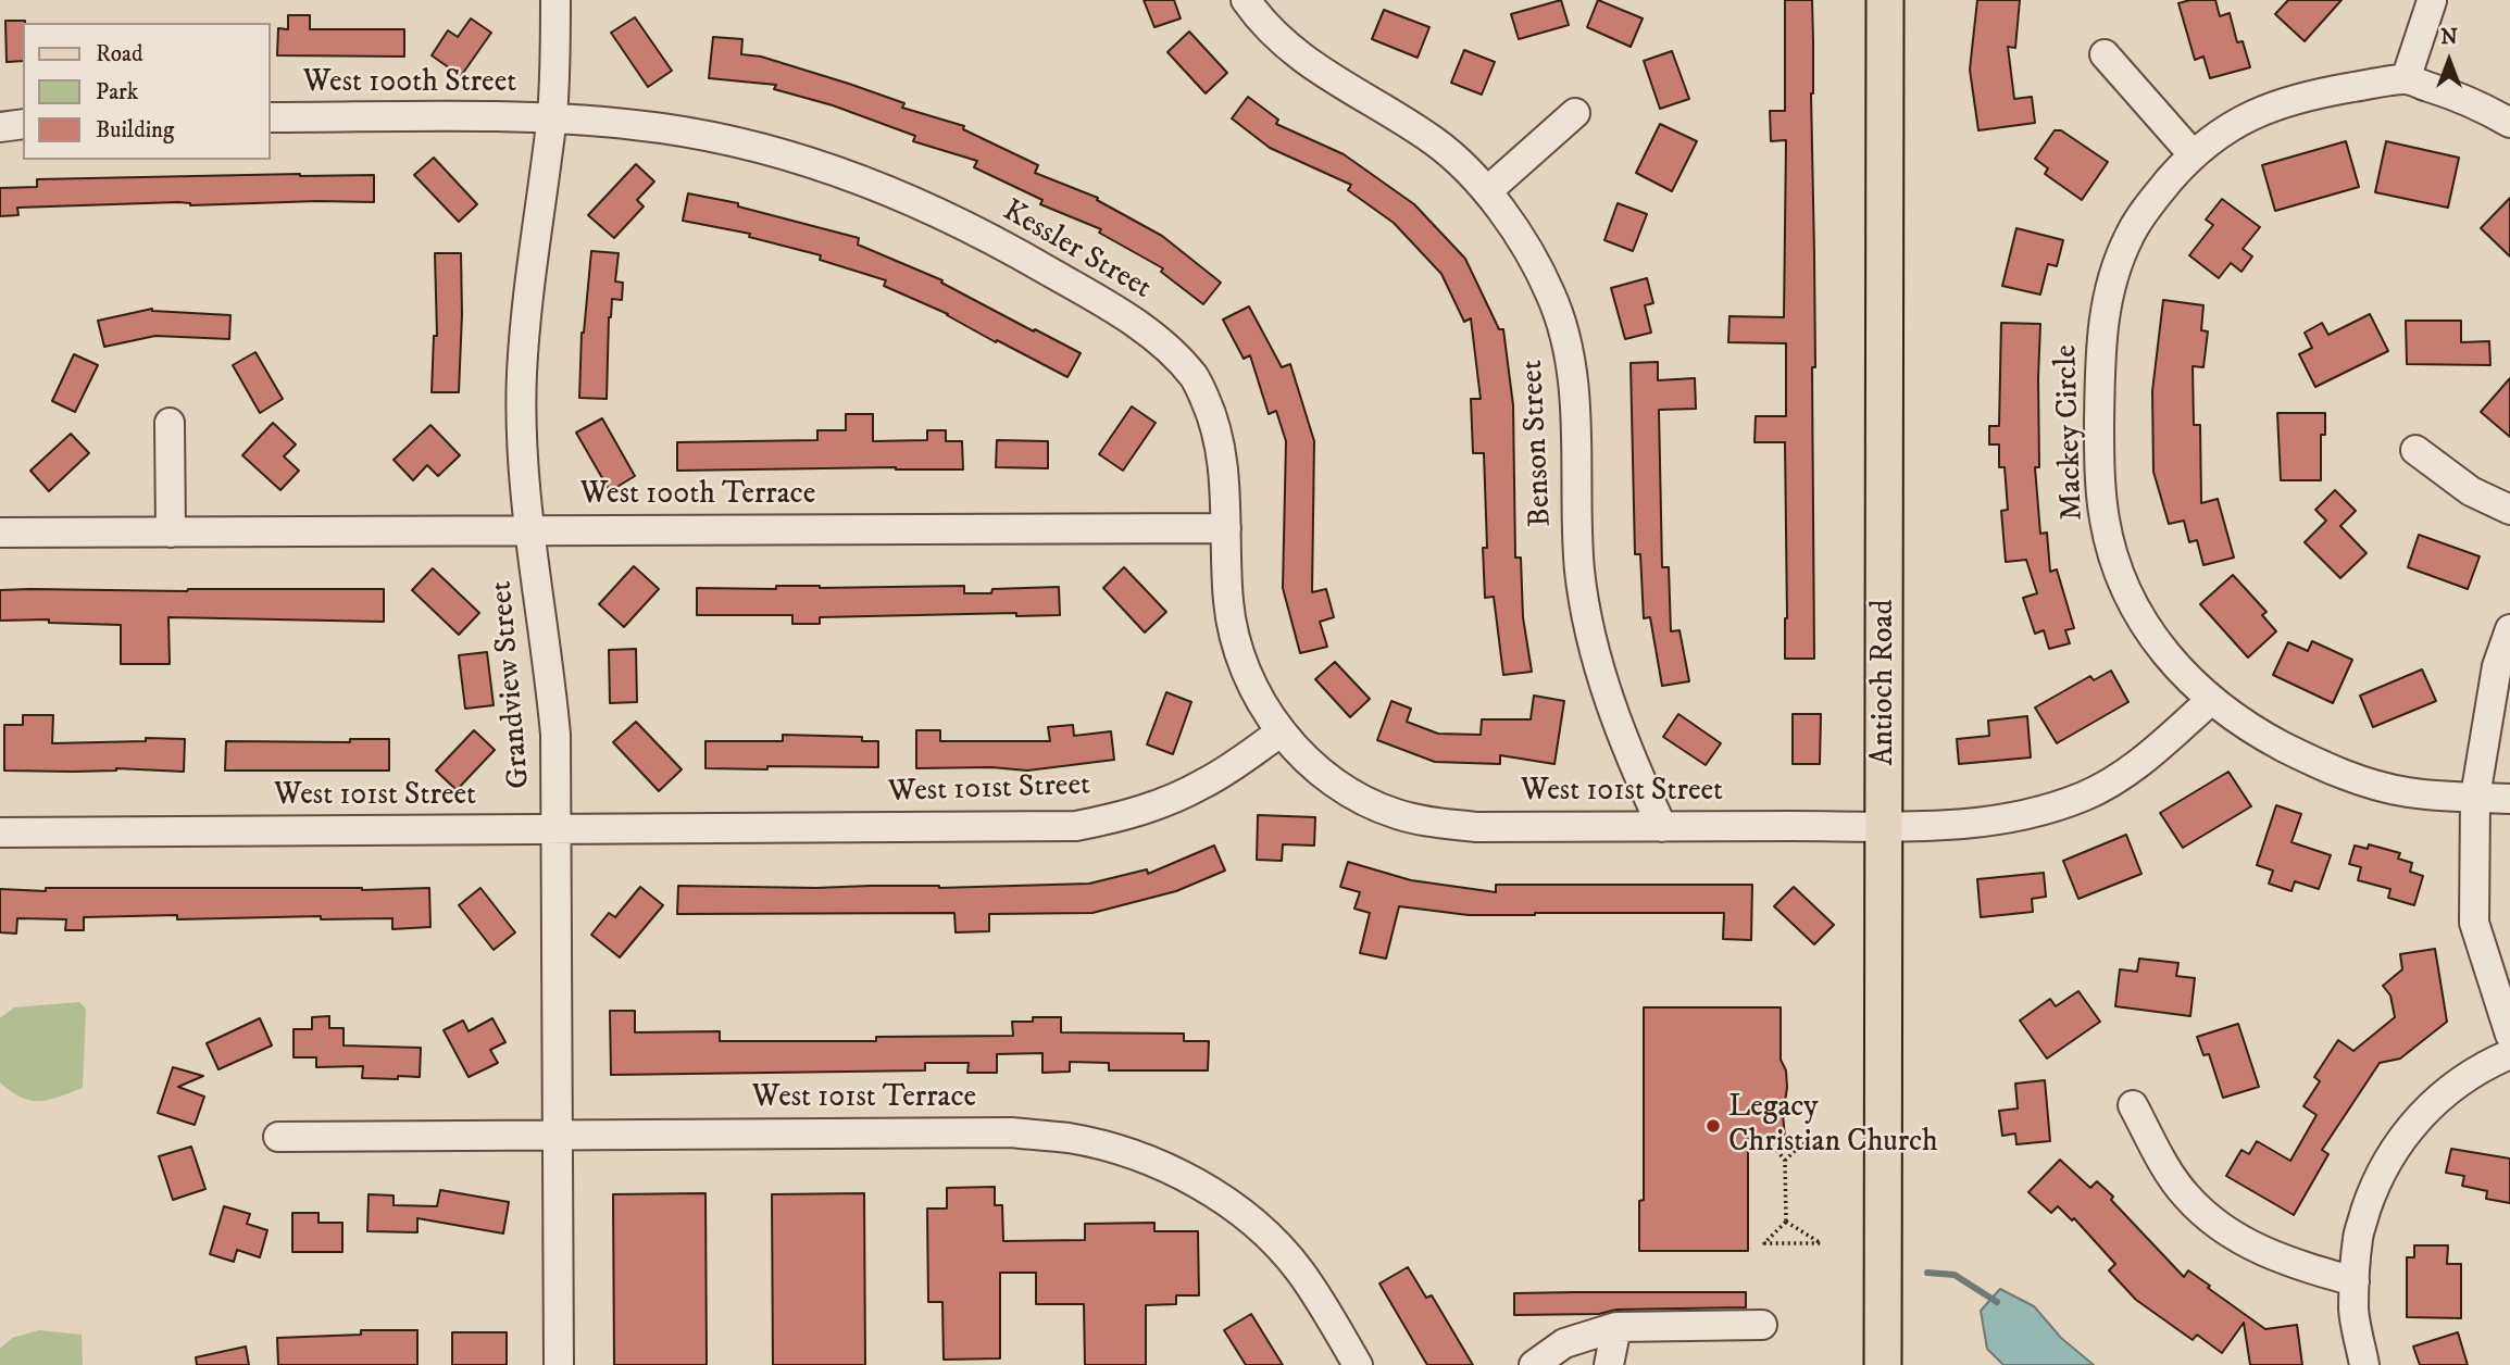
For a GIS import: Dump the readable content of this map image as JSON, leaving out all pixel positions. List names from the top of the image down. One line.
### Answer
{"streets":{"main road":["Antioch Road"],"street":["West 100th Street","Kessler Street","Mackey Circle","Benson Street","West 100th Terrace","Grandview Street","West 101st Street","West 101st Terrace"]},"crossings":[["West 100th Street","Kessler Street"],["West 100th Street","Grandview Street"],["Kessler Street","West 100th Terrace"],["Kessler Street","Grandview Street"],["Kessler Street","West 101st Street"],["Mackey Circle","West 101st Street"],["Benson Street","West 101st Street"],["West 100th Terrace","Grandview Street"],["Antioch Road","West 101st Street"],["Grandview Street","West 101st Street"],["Grandview Street","West 101st Terrace"]],"places":["Legacy Christian Church"],"legend":["Road","Park","Building"],"north":"top"}
